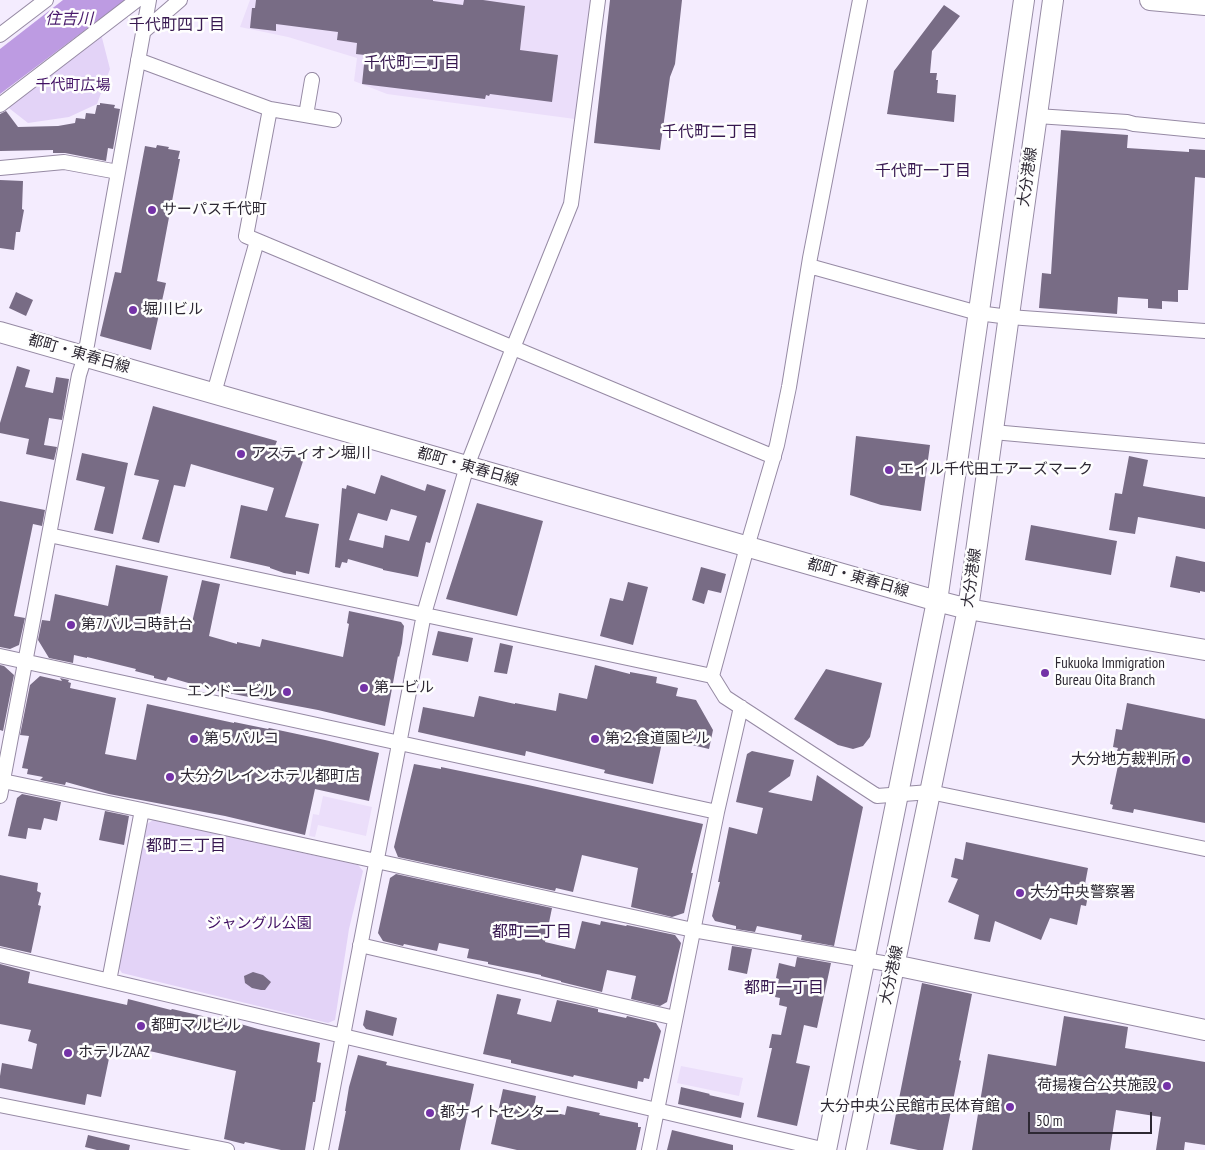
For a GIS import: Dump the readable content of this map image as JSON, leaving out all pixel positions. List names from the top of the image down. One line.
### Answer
{"streets":{"main road":["大分港線","都町・東春日線"]},"crossings":[["大分港線","都町・東春日線"]],"districts":["千代町四丁目","千代町三丁目","千代町二丁目","千代町一丁目","都町三丁目","都町二丁目","都町一丁目"],"water":["住吉川"],"parks":["千代町広場","ジャングル公園"],"places":["サーパス千代町","堀川ビル","アスティオン堀川","エイル千代田エアーズマーク","第7バルコ時計台","Fukuoka Immigration Bureau Oita Branch","第一ビル","エンドービル","第５パルコ","第２食道園ビル","大分地方裁判所","大分クレインホテル都町店","大分中央警察署","都町マルビル","ホテルZAAZ","荷揚複合公共施設","大分中央公民館市民体育館","都ナイトセンター"],"scale_bar":"50 m"}
